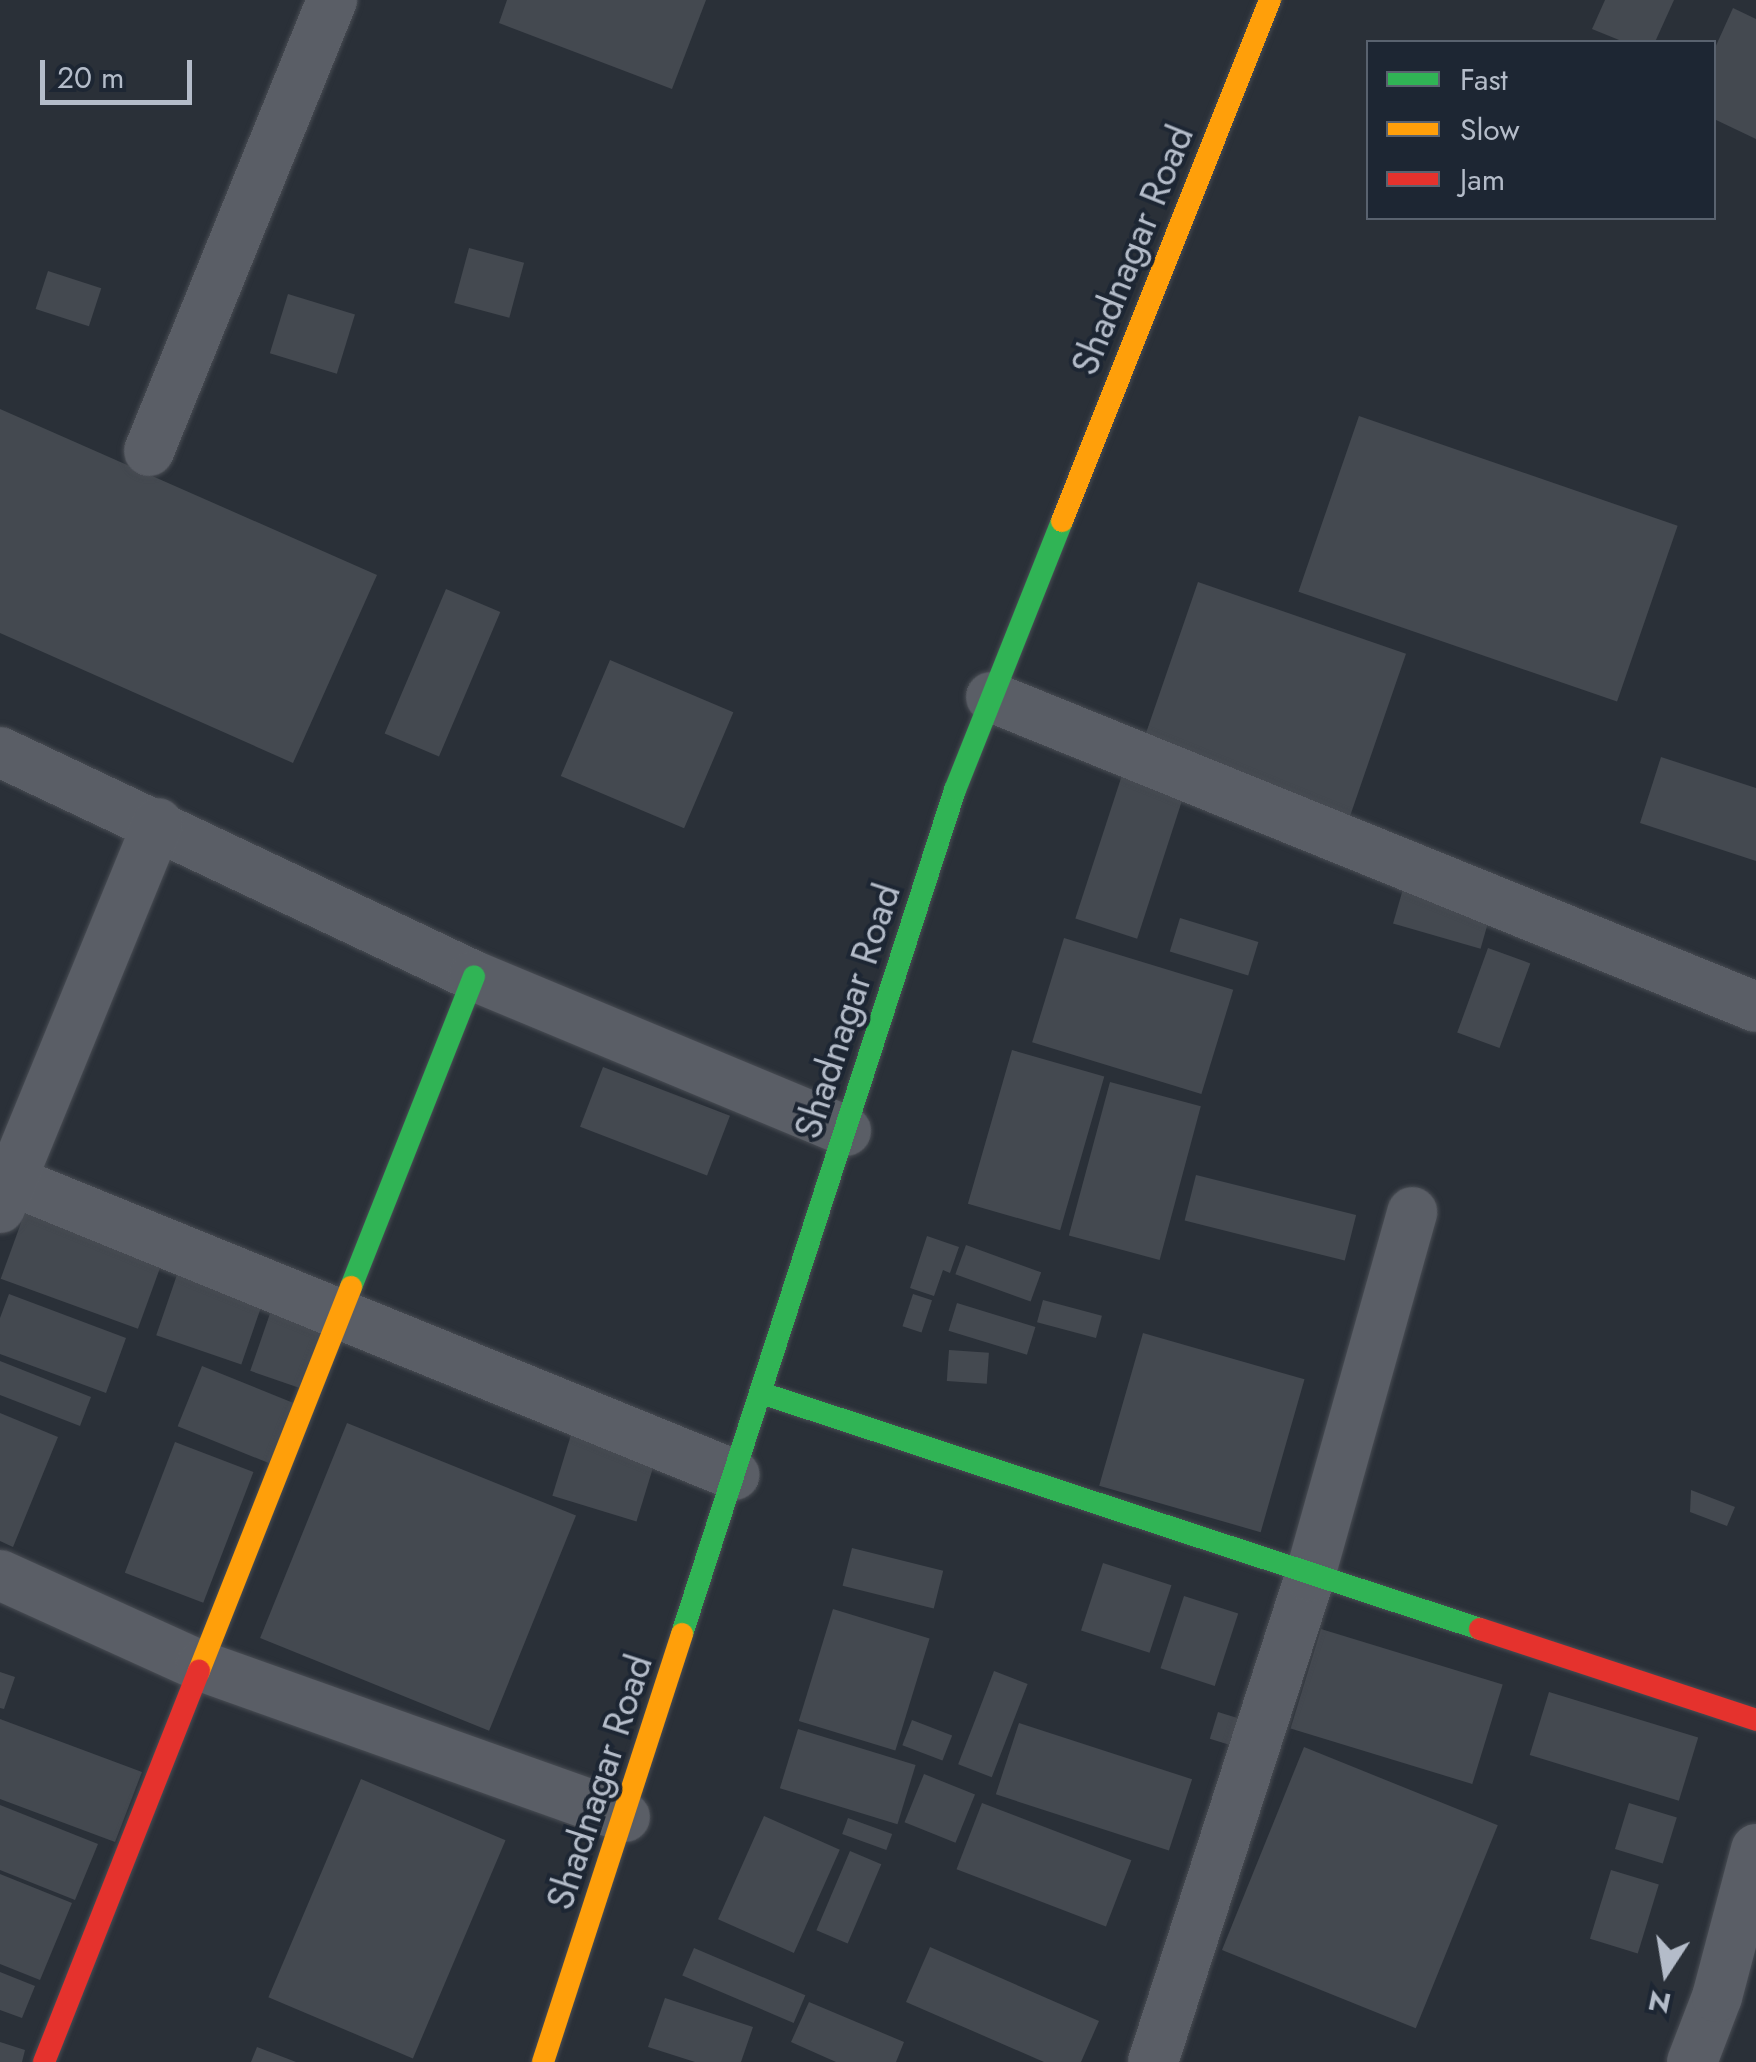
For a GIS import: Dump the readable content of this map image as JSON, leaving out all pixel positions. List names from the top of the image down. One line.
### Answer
{"streets":{"street":["Shadnagar Road"]},"legend":["Fast","Slow","Jam"],"scale_bar":"20 m","north":"bottom"}
